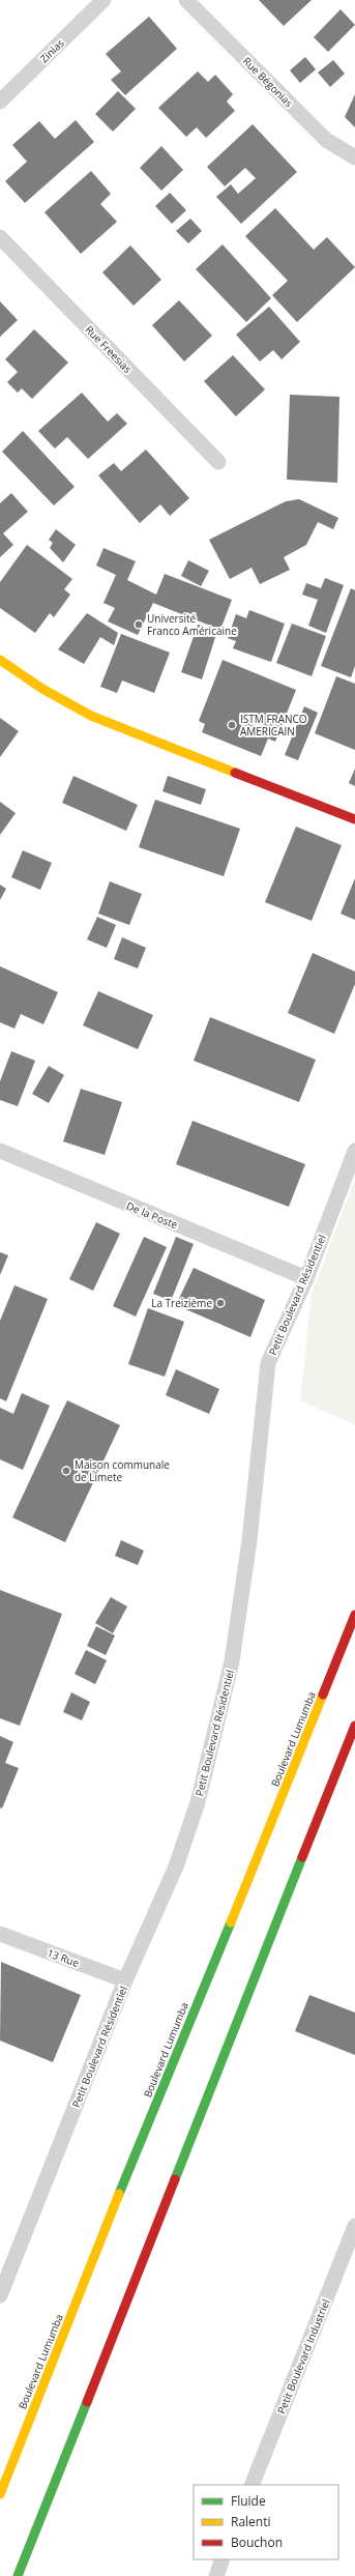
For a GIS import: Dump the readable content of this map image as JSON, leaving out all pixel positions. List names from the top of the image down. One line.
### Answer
{"streets":{"main road":["Boulevard Lumumba"],"street":["Zinias","Rue Bégonias","Rue Freesias","De la Poste","Petit Boulevard Résidentiel","13 Rue","Petit Boulevard Industriel"]},"crossings":[["De la Poste","Petit Boulevard Résidentiel"],["Petit Boulevard Résidentiel","13 Rue"]],"places":["Université Franco Américaine","ISTM FRANCO AMERICAIN","La Treizième","Maison communale de Limete"],"legend":["Fluide","Ralenti","Bouchon"]}
